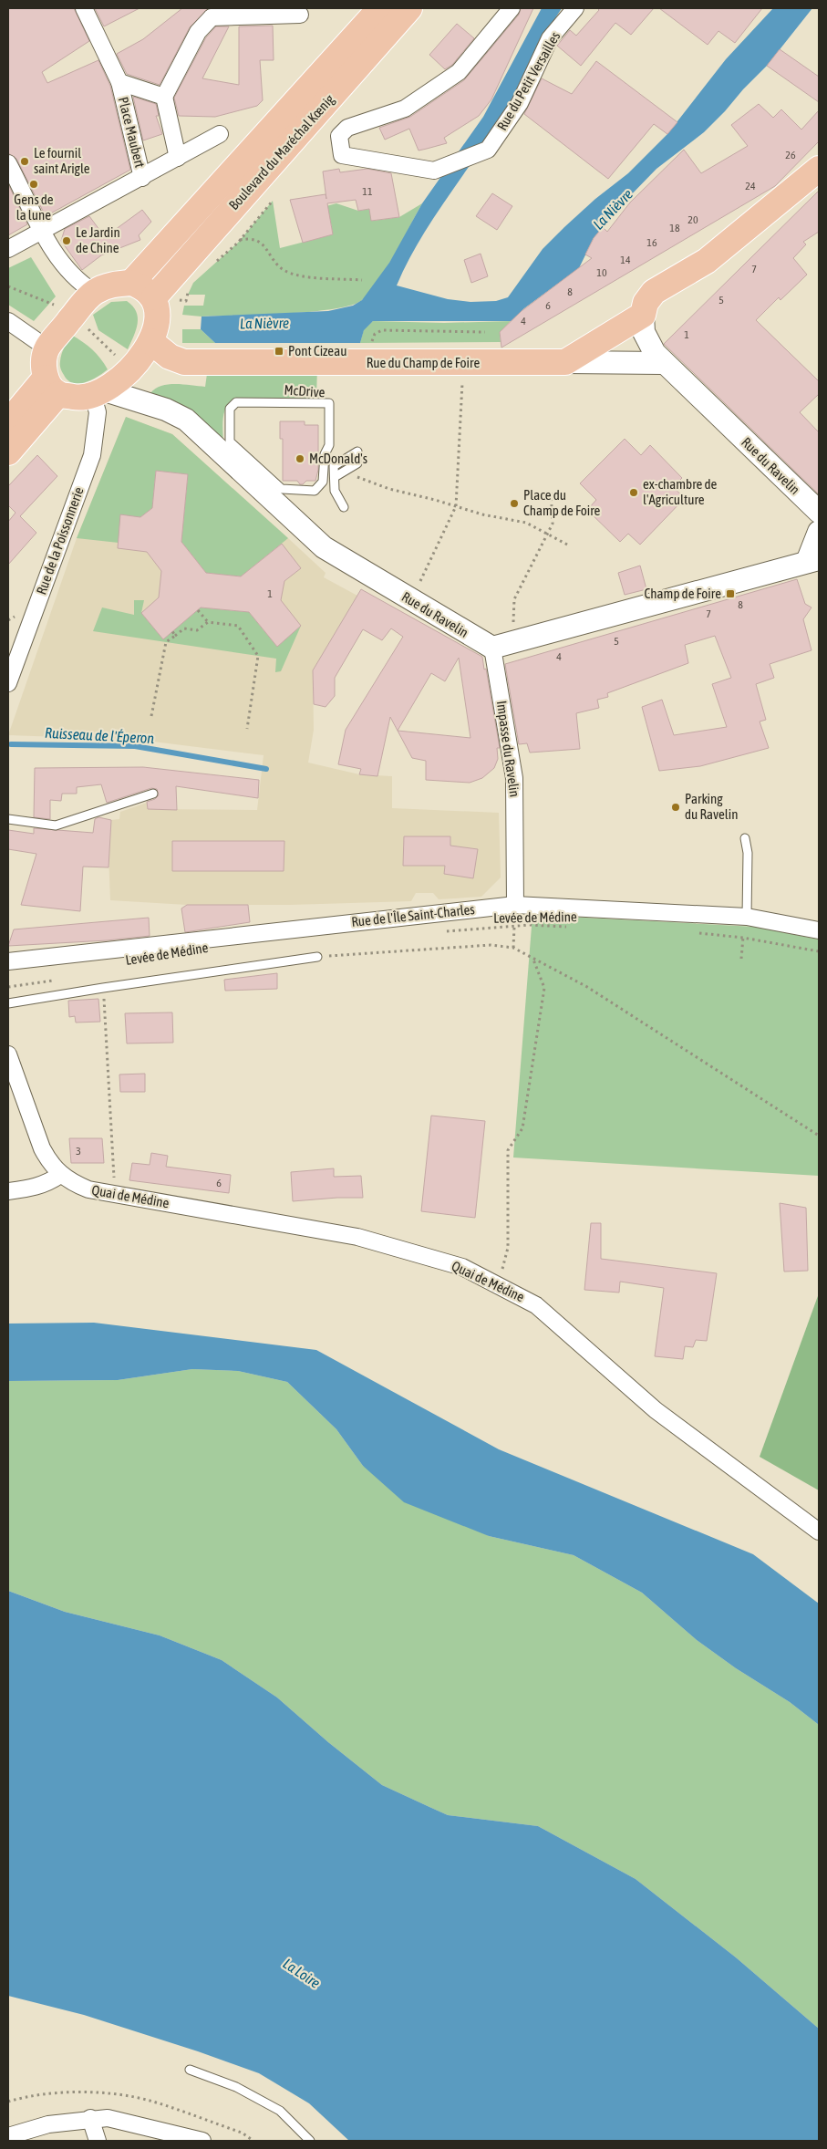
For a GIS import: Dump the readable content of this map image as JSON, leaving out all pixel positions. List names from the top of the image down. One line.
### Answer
{"streets":{"main road":["Boulevard du Maréchal Kœnig","Rue du Champ de Foire","Rue du Ravelin"],"street":["Rue du Petit Versailles","Place Maubert","Rue de la Poissonnerie","Impasse du Ravelin","Rue de l'Île Saint-Charles","Quai de Médine"],"lane":["McDrive"],"path":["Levée de Médine"]},"crossings":[["Boulevard du Maréchal Kœnig","Rue du Champ de Foire"],["Boulevard du Maréchal Kœnig","Rue du Ravelin"],["Boulevard du Maréchal Kœnig","Rue de la Poissonnerie"],["Rue du Champ de Foire","Rue du Ravelin"],["Rue du Champ de Foire","Rue de la Poissonnerie"],["Rue du Ravelin","Rue de la Poissonnerie"],["Rue du Ravelin","Impasse du Ravelin"],["Impasse du Ravelin","Rue de l'Île Saint-Charles"]],"water":["La Nièvre","Ruisseau de l'Éperon","La Loire"],"places":{"other":["Le fournil saint Arigle","Gens de la lune","Le Jardin de Chine","McDonald's","ex-chambre de l'Agriculture","Place du Champ de Foire","Parking du Ravelin"],"transit":["Pont Cizeau","Champ de Foire"]},"house_numbers":["26","24","11","20","18","16","14","7","10","8","5","6","4","1","1","8","7","5","4","3","6"]}
